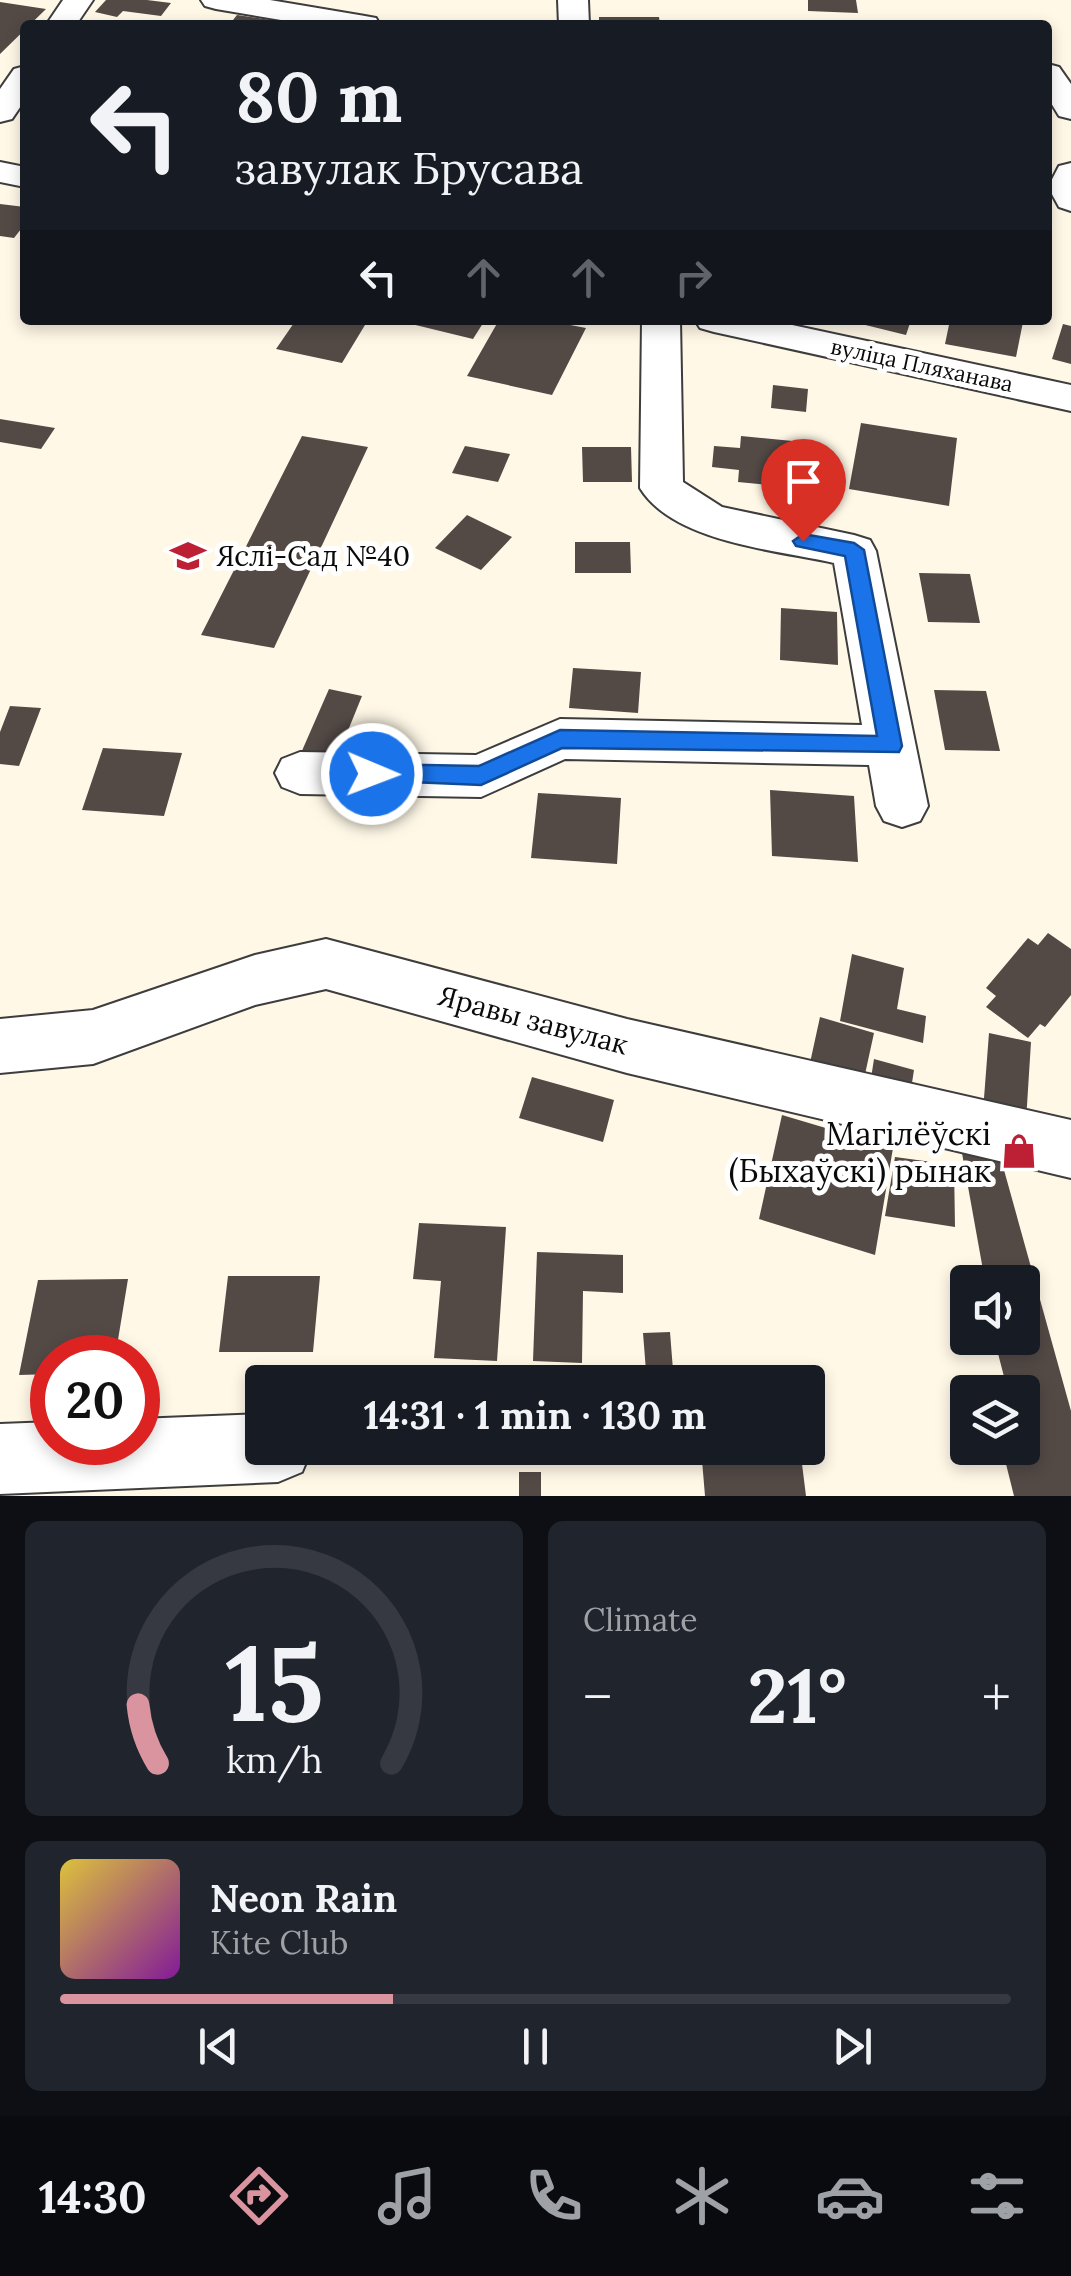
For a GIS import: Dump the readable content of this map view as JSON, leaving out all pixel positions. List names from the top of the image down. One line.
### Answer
{"streets":{"street":["вуліца Пляханава","Яравы завулак"]},"places":{"school or university":["Яслі-Сад №40"],"shop":["Магілёўскі (Быхаўскі) рынак"]},"page":{"turn":["80 m","завулак Брусава"],"limit":"20","trip":"14:31 · 1 min · 130 m","tile":"Climate","heat":["−","21°","+"],"song":["Neon Rain","Kite Club"],"tabs":"14:30","gauge":["15","km/h"]}}
